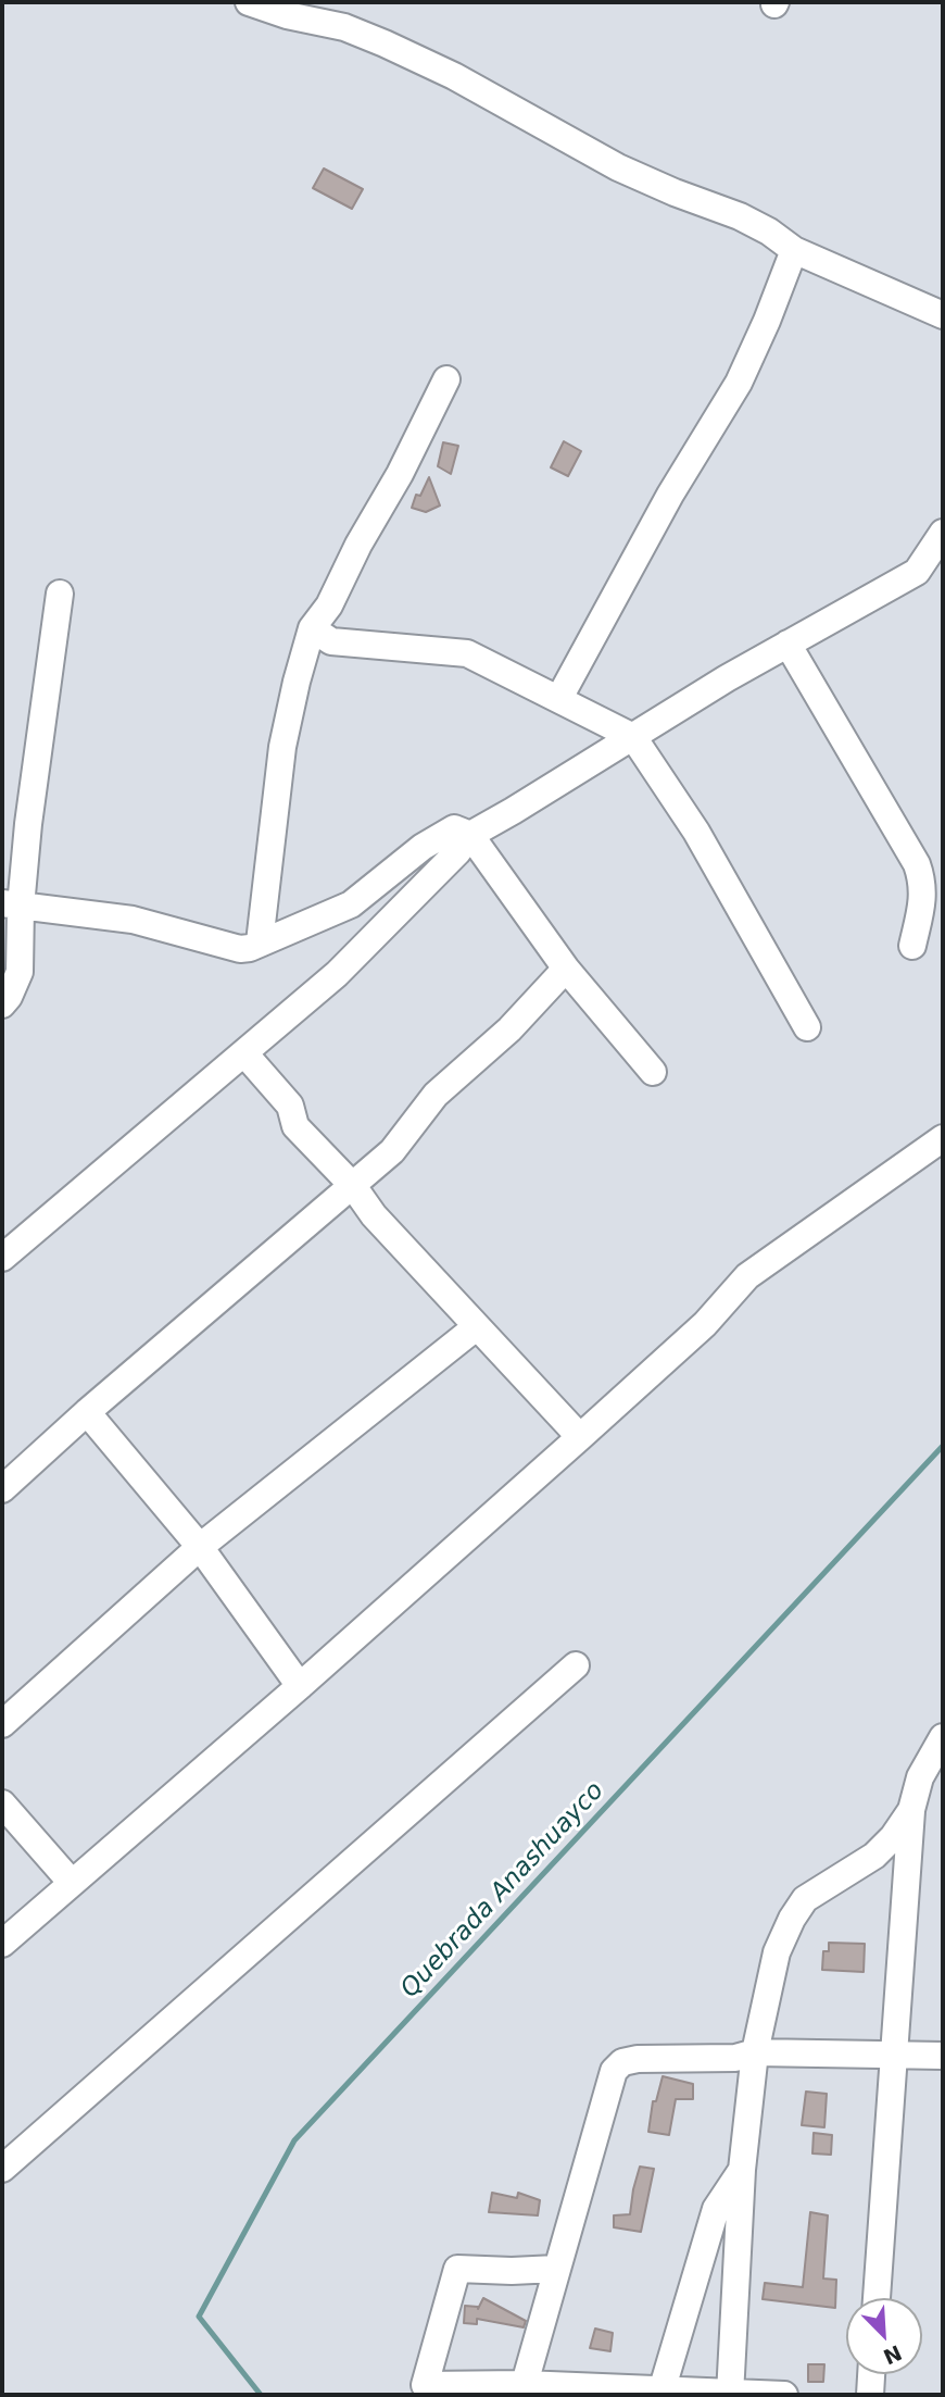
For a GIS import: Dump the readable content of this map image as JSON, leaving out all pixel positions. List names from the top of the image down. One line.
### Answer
{"water":["Quebrada Anashuayco"],"north":"bottom right"}
